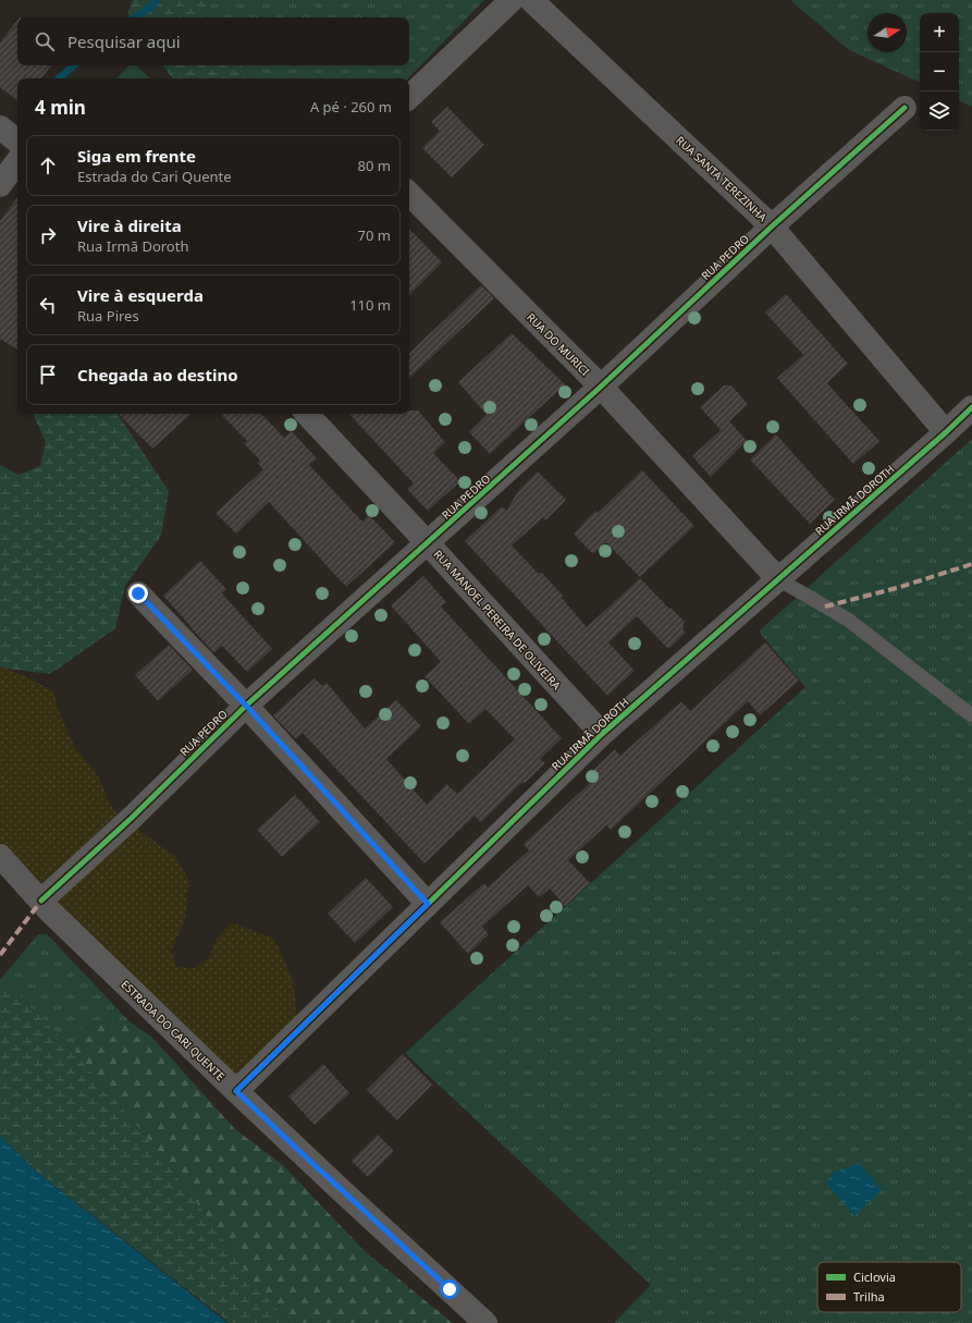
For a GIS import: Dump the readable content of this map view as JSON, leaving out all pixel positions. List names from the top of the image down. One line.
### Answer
{"streets":{"street":["RUA SANTA TEREZINHA","RUA PEDRO","RUA DO MURICI","RUA IRMÃ DOROTH","RUA MANOEL PEREIRA DE OLIVEIRA","ESTRADA DO CARI QUENTE"]},"crossings":[["RUA SANTA TEREZINHA","RUA PEDRO"],["RUA SANTA TEREZINHA","RUA IRMÃ DOROTH"],["RUA PEDRO","RUA DO MURICI"],["RUA PEDRO","RUA MANOEL PEREIRA DE OLIVEIRA"],["RUA PEDRO","ESTRADA DO CARI QUENTE"],["RUA DO MURICI","RUA IRMÃ DOROTH"],["RUA IRMÃ DOROTH","RUA MANOEL PEREIRA DE OLIVEIRA"],["RUA IRMÃ DOROTH","ESTRADA DO CARI QUENTE"]],"legend":["Ciclovia","Trilha"],"north":"right","page":{"map_buttons":["+","−"],"search":"Pesquisar aqui","heading":["4 min","A pé · 260 m"],"list":[["Siga em frente","Estrada do Cari Quente","80 m"],["Vire à direita","Rua Irmã Doroth","70 m"],["Vire à esquerda","Rua Pires","110 m"],"Chegada ao destino"]}}
